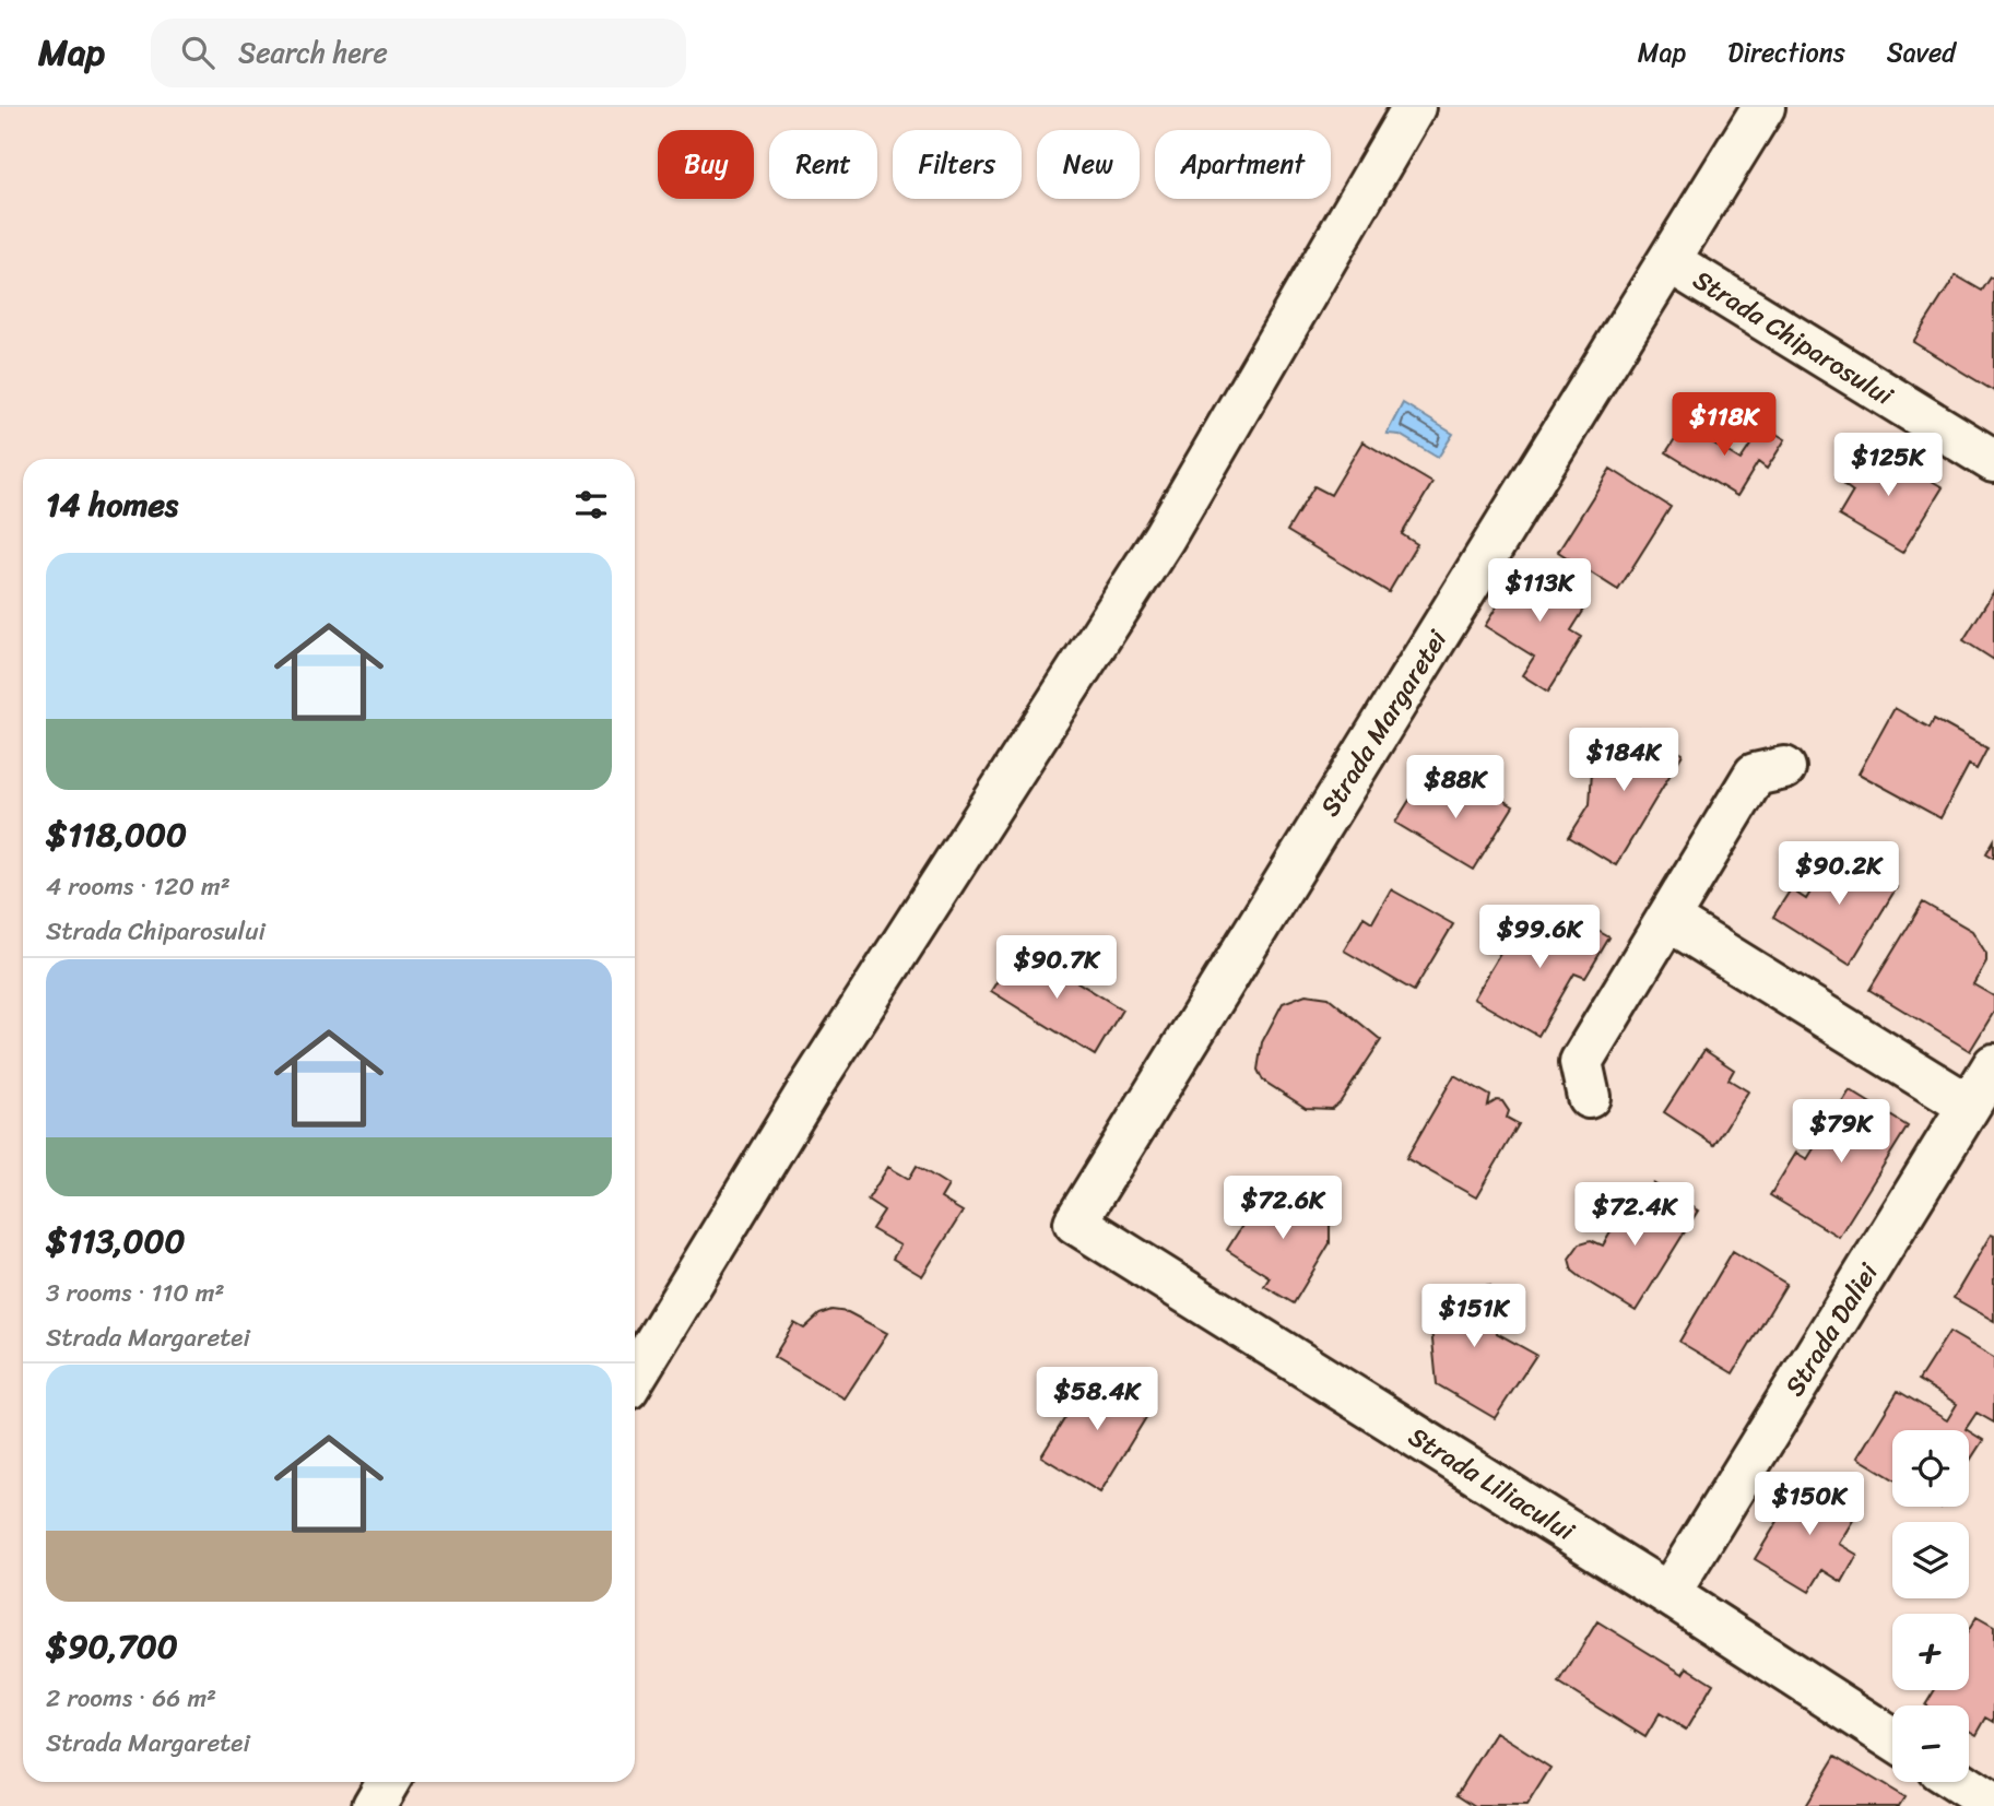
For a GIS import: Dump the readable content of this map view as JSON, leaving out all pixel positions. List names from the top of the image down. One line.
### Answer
{"streets":{"street":["Strada Chiparosului","Strada Margaretei","Strada Daliei","Strada Liliacului"]},"crossings":[["Strada Chiparosului","Strada Margaretei"],["Strada Margaretei","Strada Liliacului"],["Strada Daliei","Strada Liliacului"]],"page":{"header":"Map","search":"Search here","nav":["Map","Directions","Saved"],"chip":["Buy","Rent","Filters","New","Apartment"],"price":["$118K","$125K","$113K","$184K","$88K","$90.2K","$99.6K","$90.7K","$79K","$72.6K","$72.4K","$151K","$58.4K","$150K"],"heading":"14 homes","list":[{"name":"$118,000","note":"4 rooms · 120 m² · Strada Chiparosului"},{"name":"$113,000","note":"3 rooms · 110 m² · Strada Margaretei"},{"name":"$90,700","note":"2 rooms · 66 m² · Strada Margaretei"}],"map_buttons":["+","−"]}}
